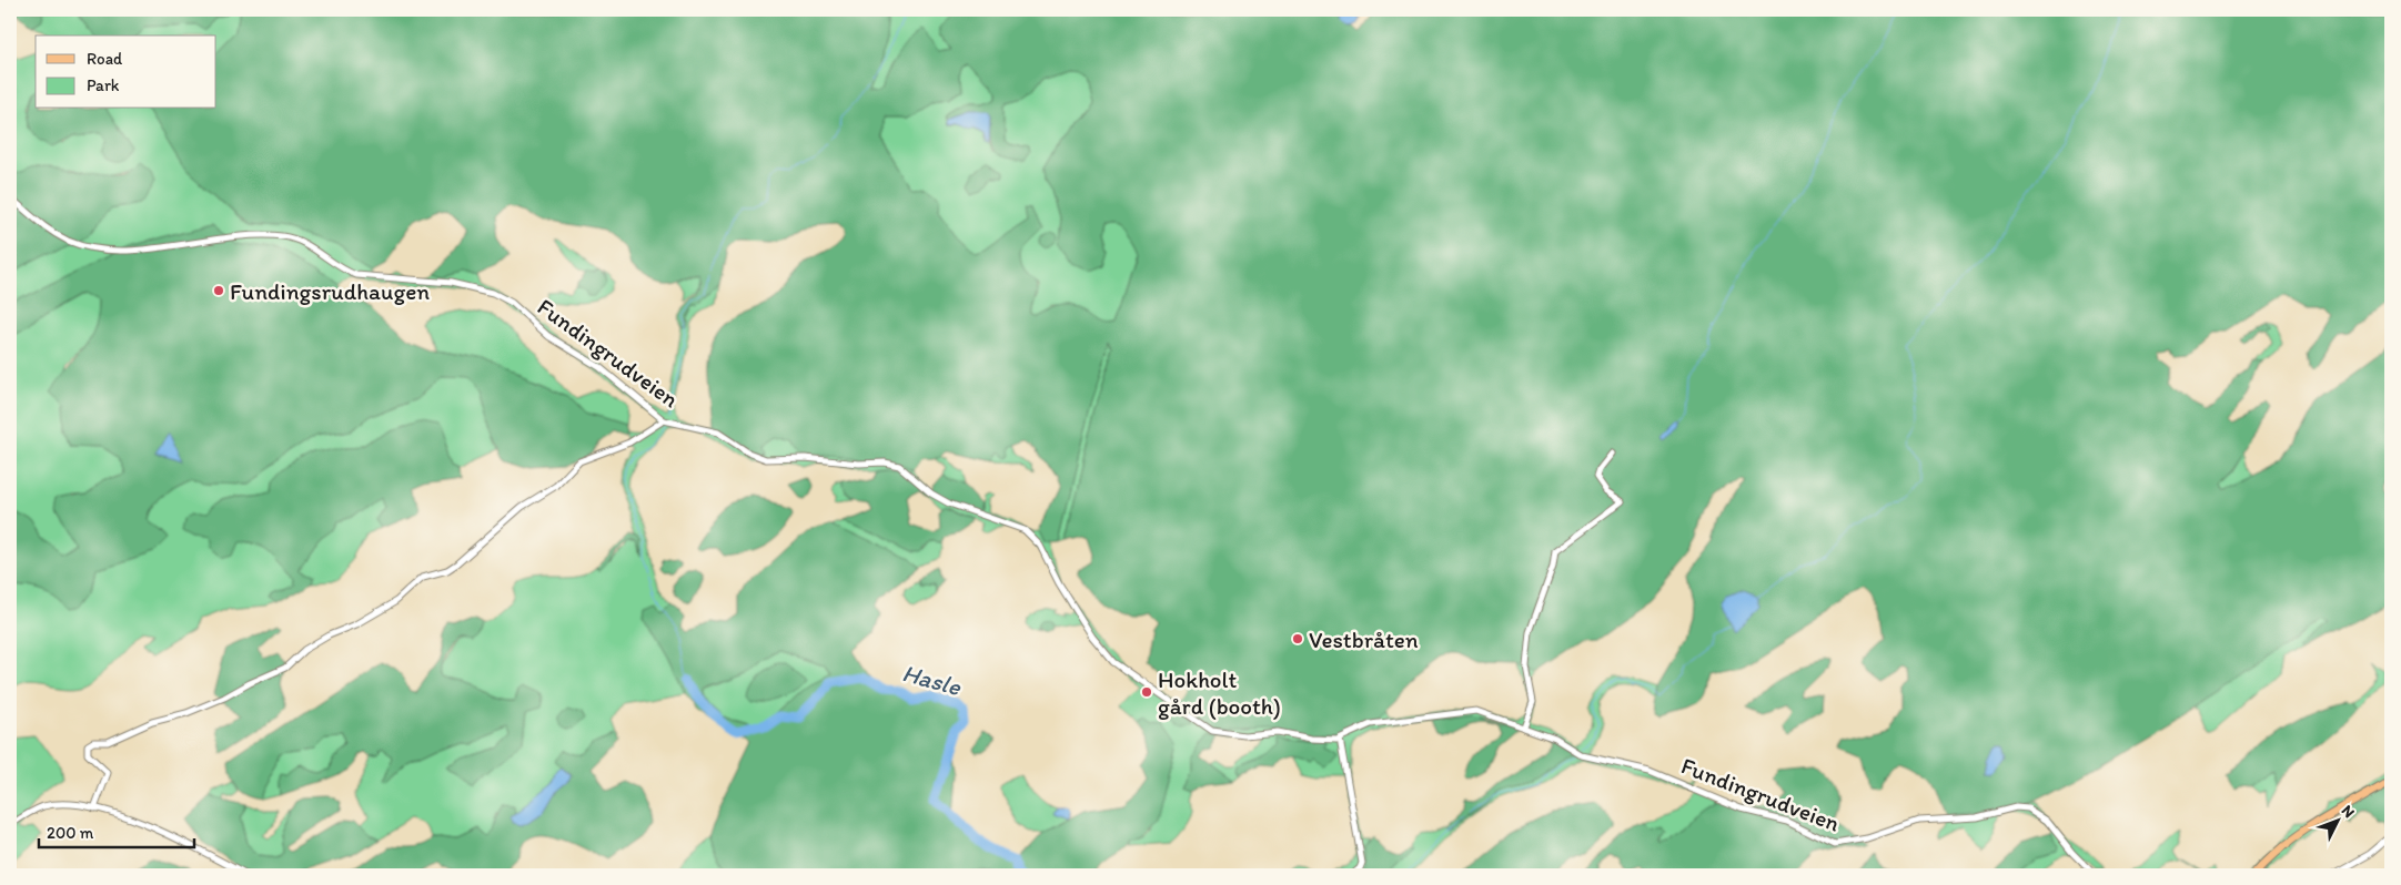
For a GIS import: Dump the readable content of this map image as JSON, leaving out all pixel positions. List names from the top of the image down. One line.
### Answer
{"streets":{"street":["Fundingrudveien"]},"water":["Hasle"],"places":["Fundingsrudhaugen","Vestbråten","Hokholt gård (booth)"],"legend":["Road","Park"],"scale_bar":"200 m","north":"top right"}
